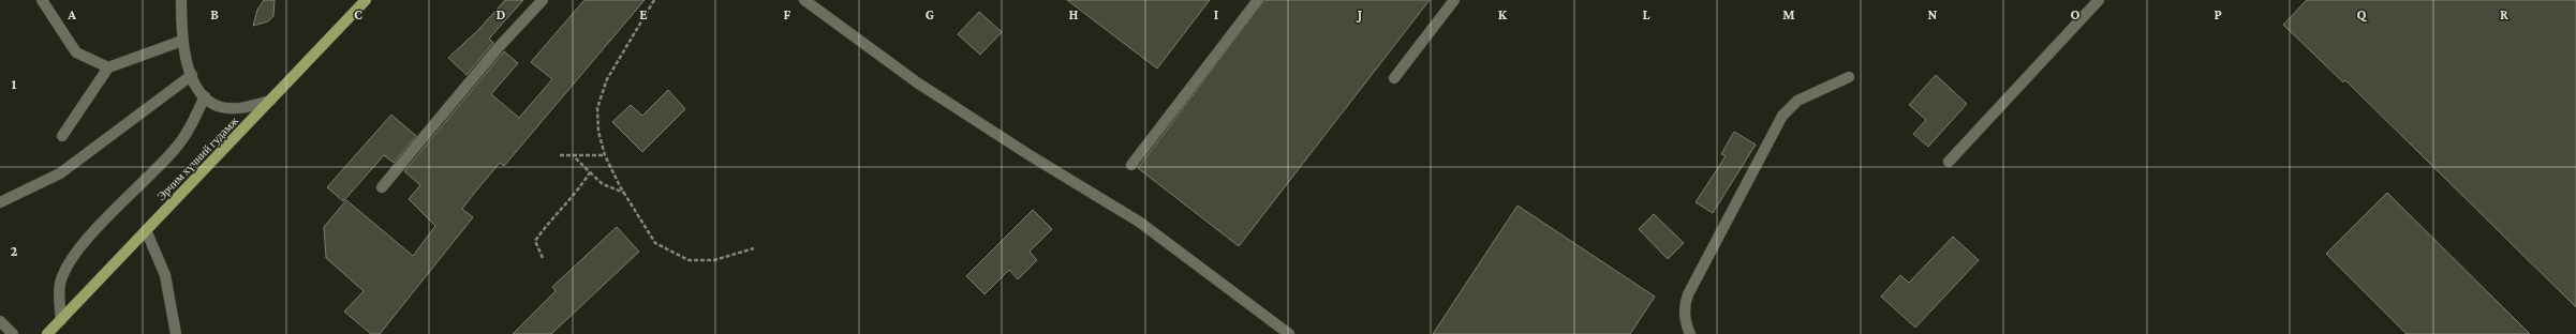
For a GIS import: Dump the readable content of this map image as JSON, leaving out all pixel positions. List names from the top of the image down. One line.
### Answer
{"streets":{"main road":["Эрчим хүчний гудамж"]},"grid":{"columns":["A","B","C","D","E","F","G","H","I","J","K","L","M","N","O","P","Q","R"],"rows":["1","2"]}}
